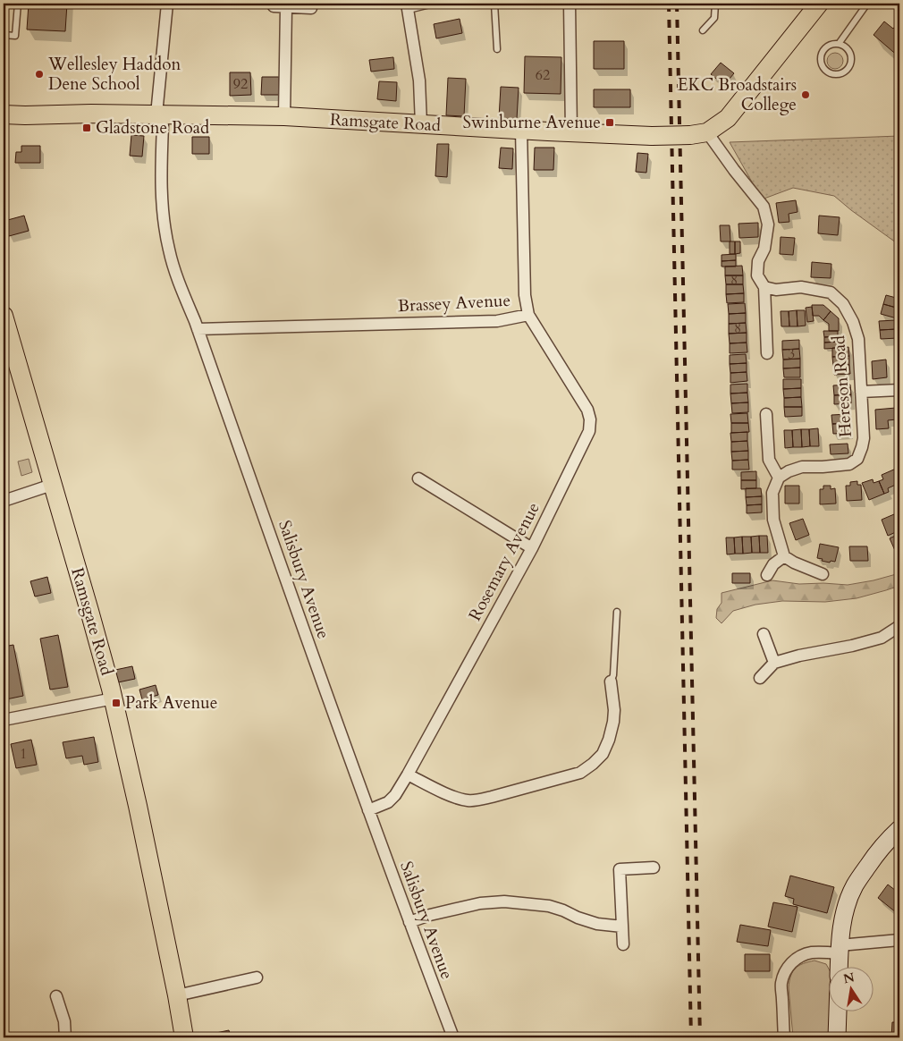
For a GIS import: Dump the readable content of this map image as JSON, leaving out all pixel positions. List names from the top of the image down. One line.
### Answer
{"streets":{"main road":["Ramsgate Road"],"street":["Brassey Avenue","Hereson Road","Rosemary Avenue","Salisbury Avenue"]},"crossings":[["Ramsgate Road","Brassey Avenue"],["Ramsgate Road","Salisbury Avenue"],["Brassey Avenue","Rosemary Avenue"],["Brassey Avenue","Salisbury Avenue"],["Rosemary Avenue","Salisbury Avenue"]],"places":{"other":["Wellesley Haddon Dene School","EKC Broadstairs College"],"transit":["Swinburne Avenue","Gladstone Road","Park Avenue"]},"house_numbers":["62","92","8","8","3","1"],"north":"top"}
